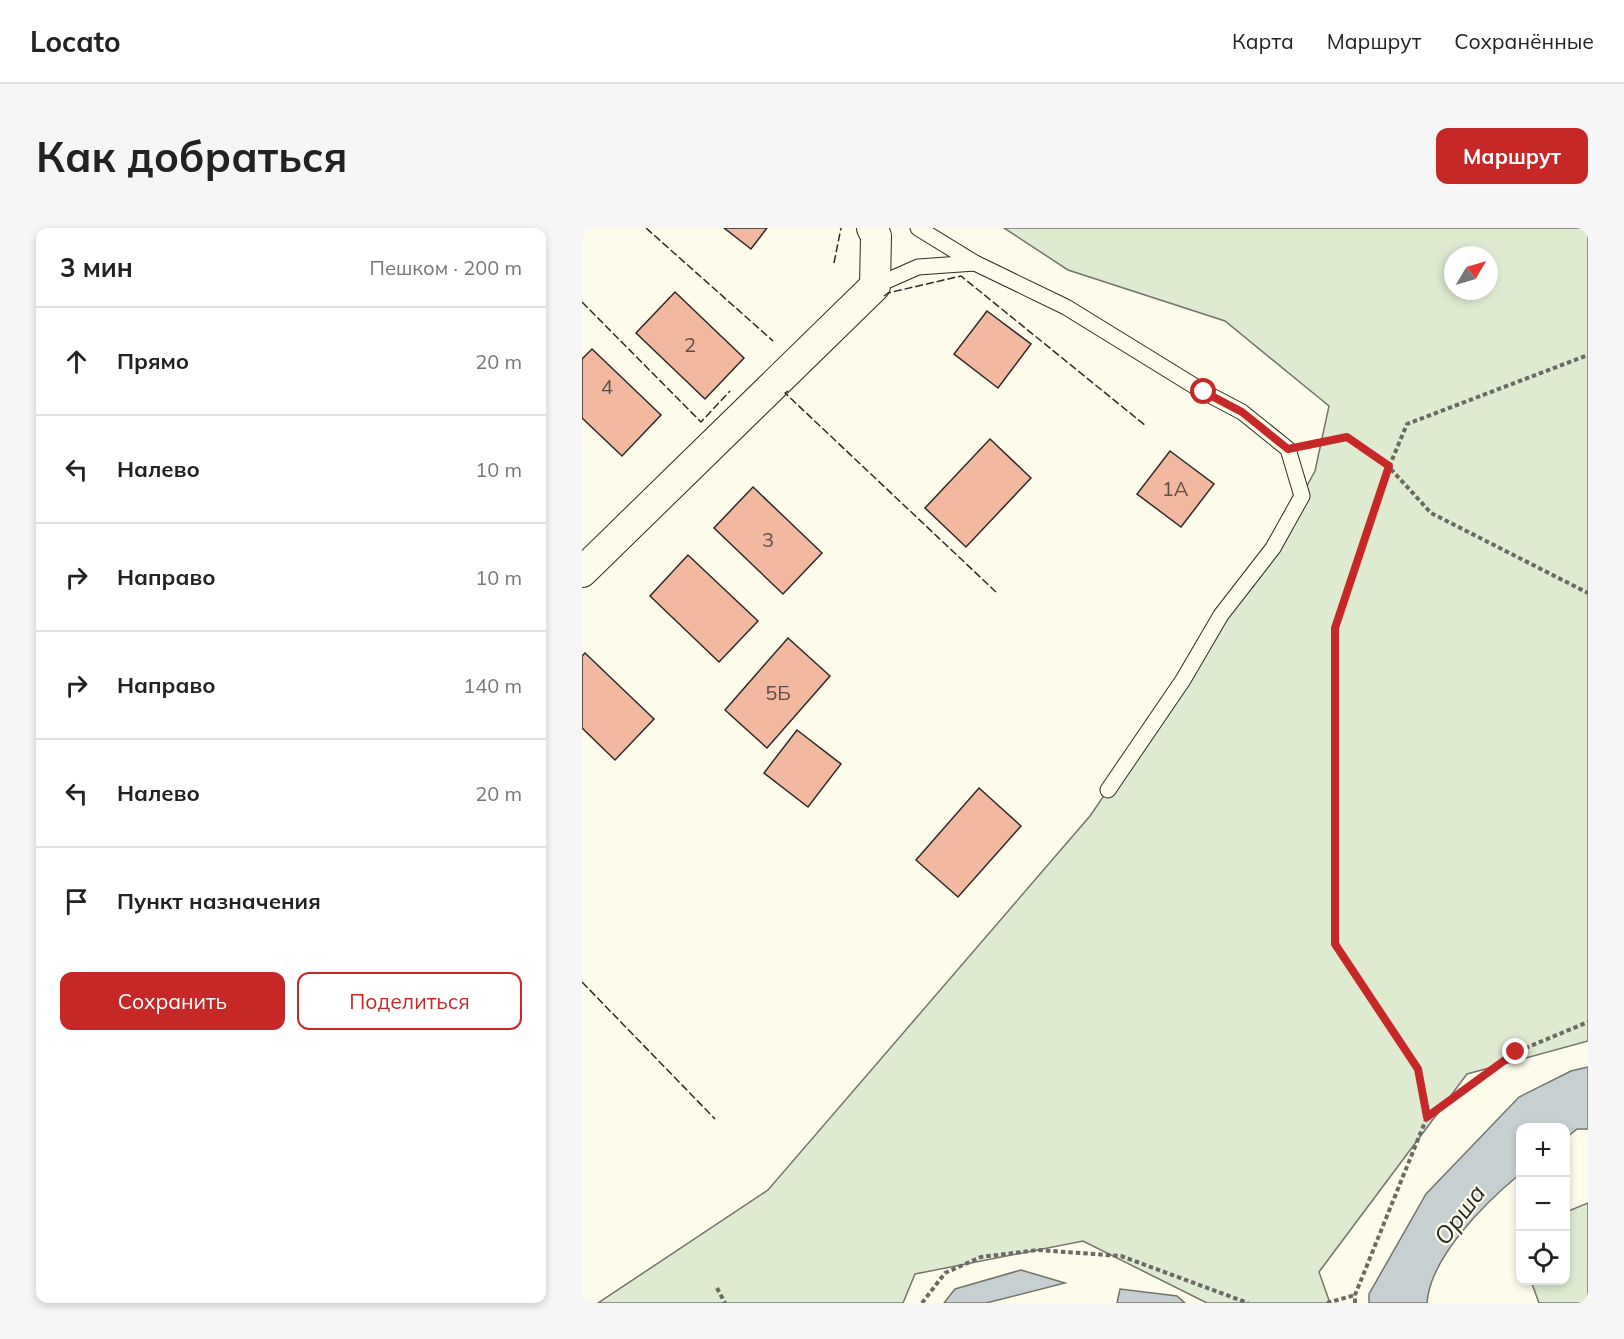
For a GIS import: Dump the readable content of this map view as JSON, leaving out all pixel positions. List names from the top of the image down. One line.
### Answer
{"water":["Орша"],"house_numbers":["2","4","1А","3","5Б"],"north":"top right","page":{"header":"Locato","nav":["Карта","Маршрут","Сохранённые"],"buttons":["Маршрут",["Сохранить","Поделиться"]],"title":"Как добраться","heading":["3 мин","Пешком · 200 m"],"list":[["Прямо","20 m"],["Налево","10 m"],["Направо","10 m"],["Направо","140 m"],["Налево","20 m"],"Пункт назначения"],"map_buttons":["+","−"]}}
